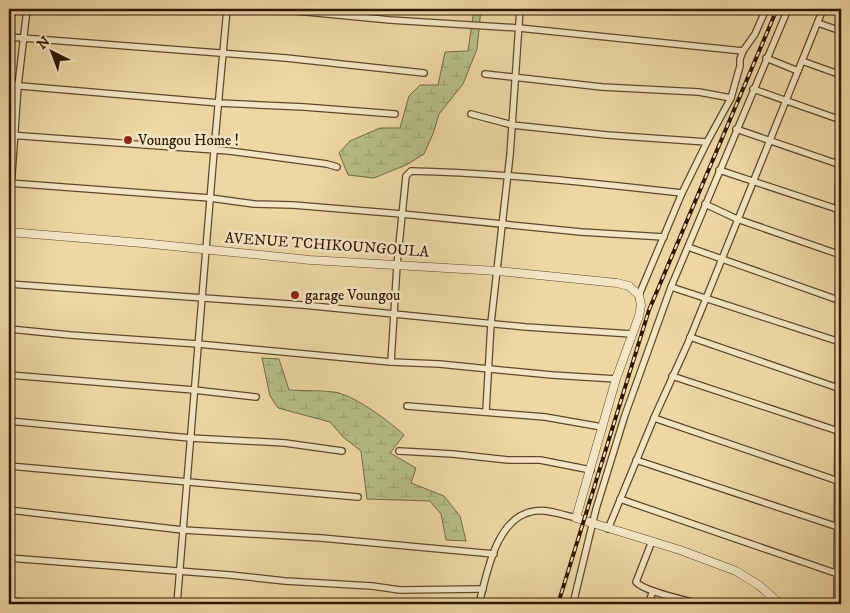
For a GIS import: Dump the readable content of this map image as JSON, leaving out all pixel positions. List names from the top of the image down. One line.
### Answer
{"streets":{"street":["AVENUE TCHIKOUNGOULA"]},"places":["Voungou Home !","garage Voungou"],"north":"top left"}
